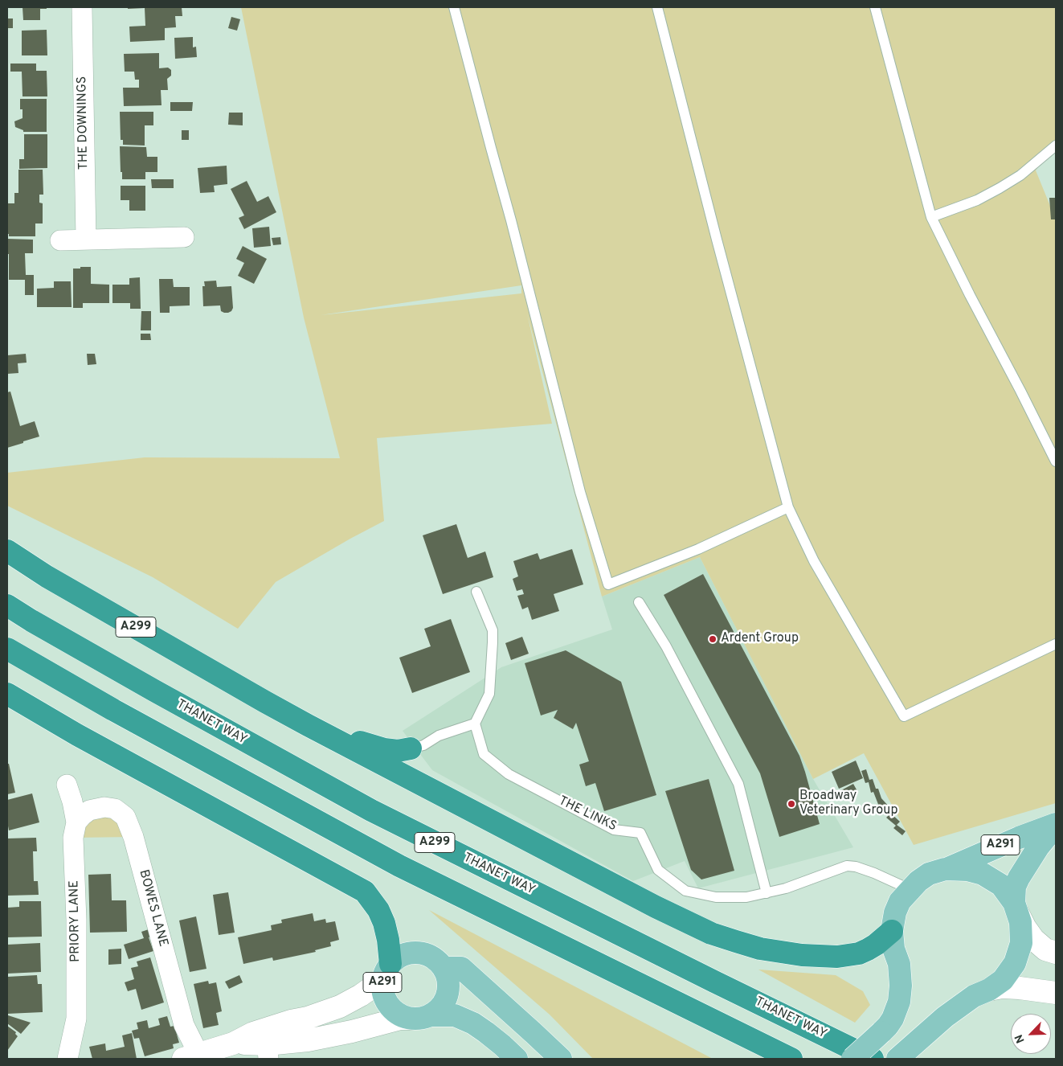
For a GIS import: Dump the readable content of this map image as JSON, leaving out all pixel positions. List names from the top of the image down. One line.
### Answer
{"streets":{"highway":["A299","THANET WAY"],"main road":["A291"],"street":["THE DOWNINGS","BOWES LANE","PRIORY LANE"],"lane":["THE LINKS"]},"crossings":[["BOWES LANE","PRIORY LANE"]],"places":["Ardent Group","Broadway Veterinary Group"],"north":"bottom left"}
